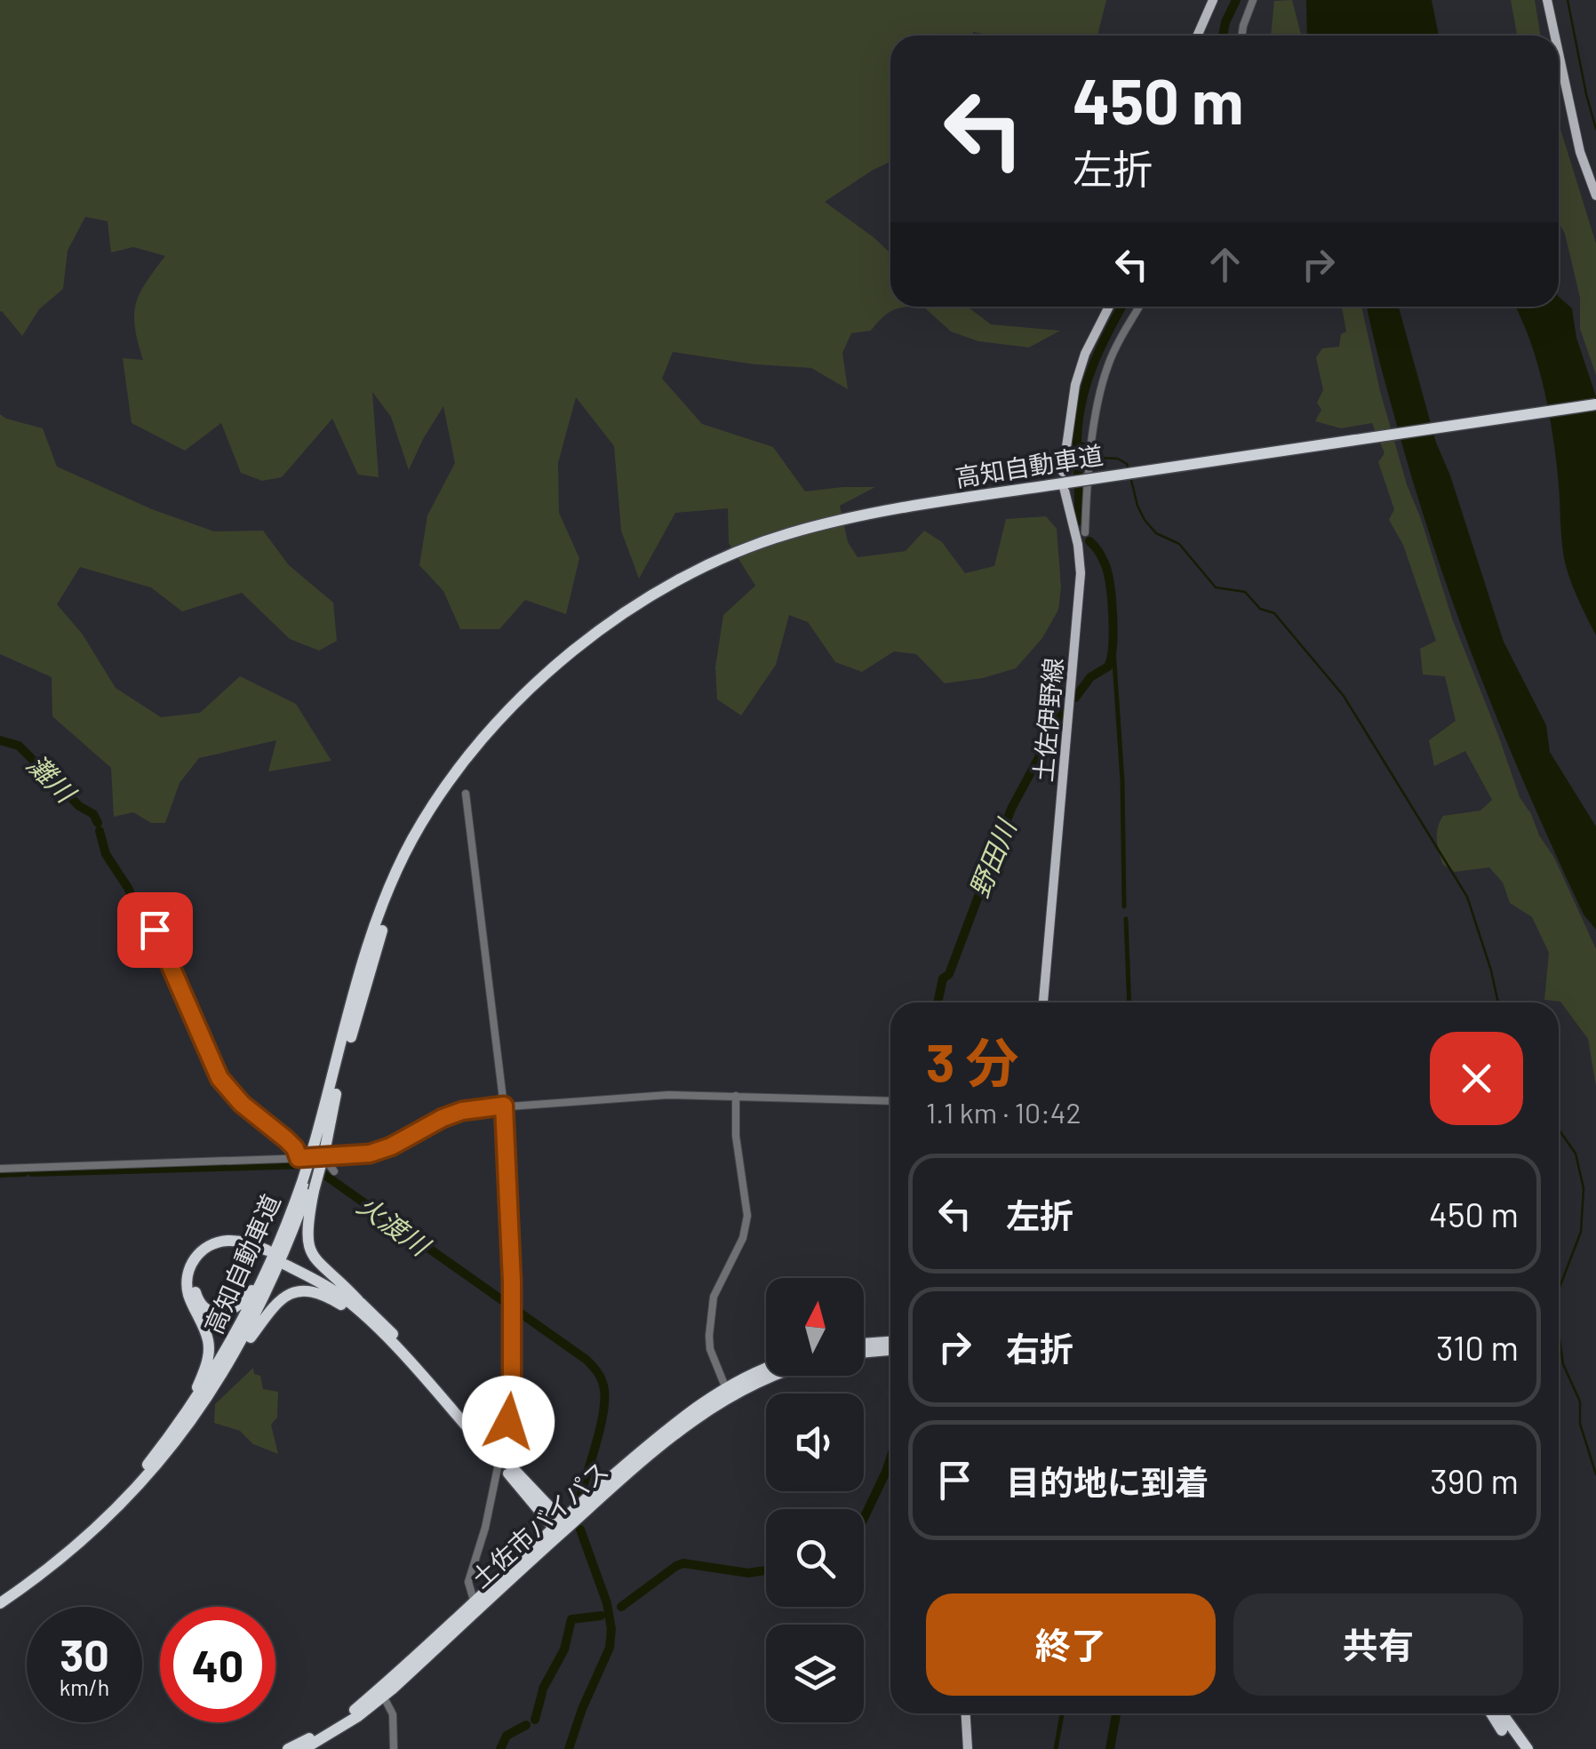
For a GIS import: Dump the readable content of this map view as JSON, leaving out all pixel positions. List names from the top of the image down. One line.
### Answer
{"streets":{"highway":["高知自動車道","土佐市バイパス"],"main road":["土佐伊野線"]},"crossings":[["高知自動車道","土佐伊野線"]],"water":["灘川","野田川","火渡川"],"north":"top","page":{"turn":["450 m","左折"],"heading":["3 分","1.1 km · 10:42"],"list":[{"name":"左折","value":"450 m"},{"name":"右折","value":"310 m"},{"name":"目的地に到着","value":"390 m"}],"buttons":["終了","共有"],"speed":"30 km/h","limit":"40"}}
